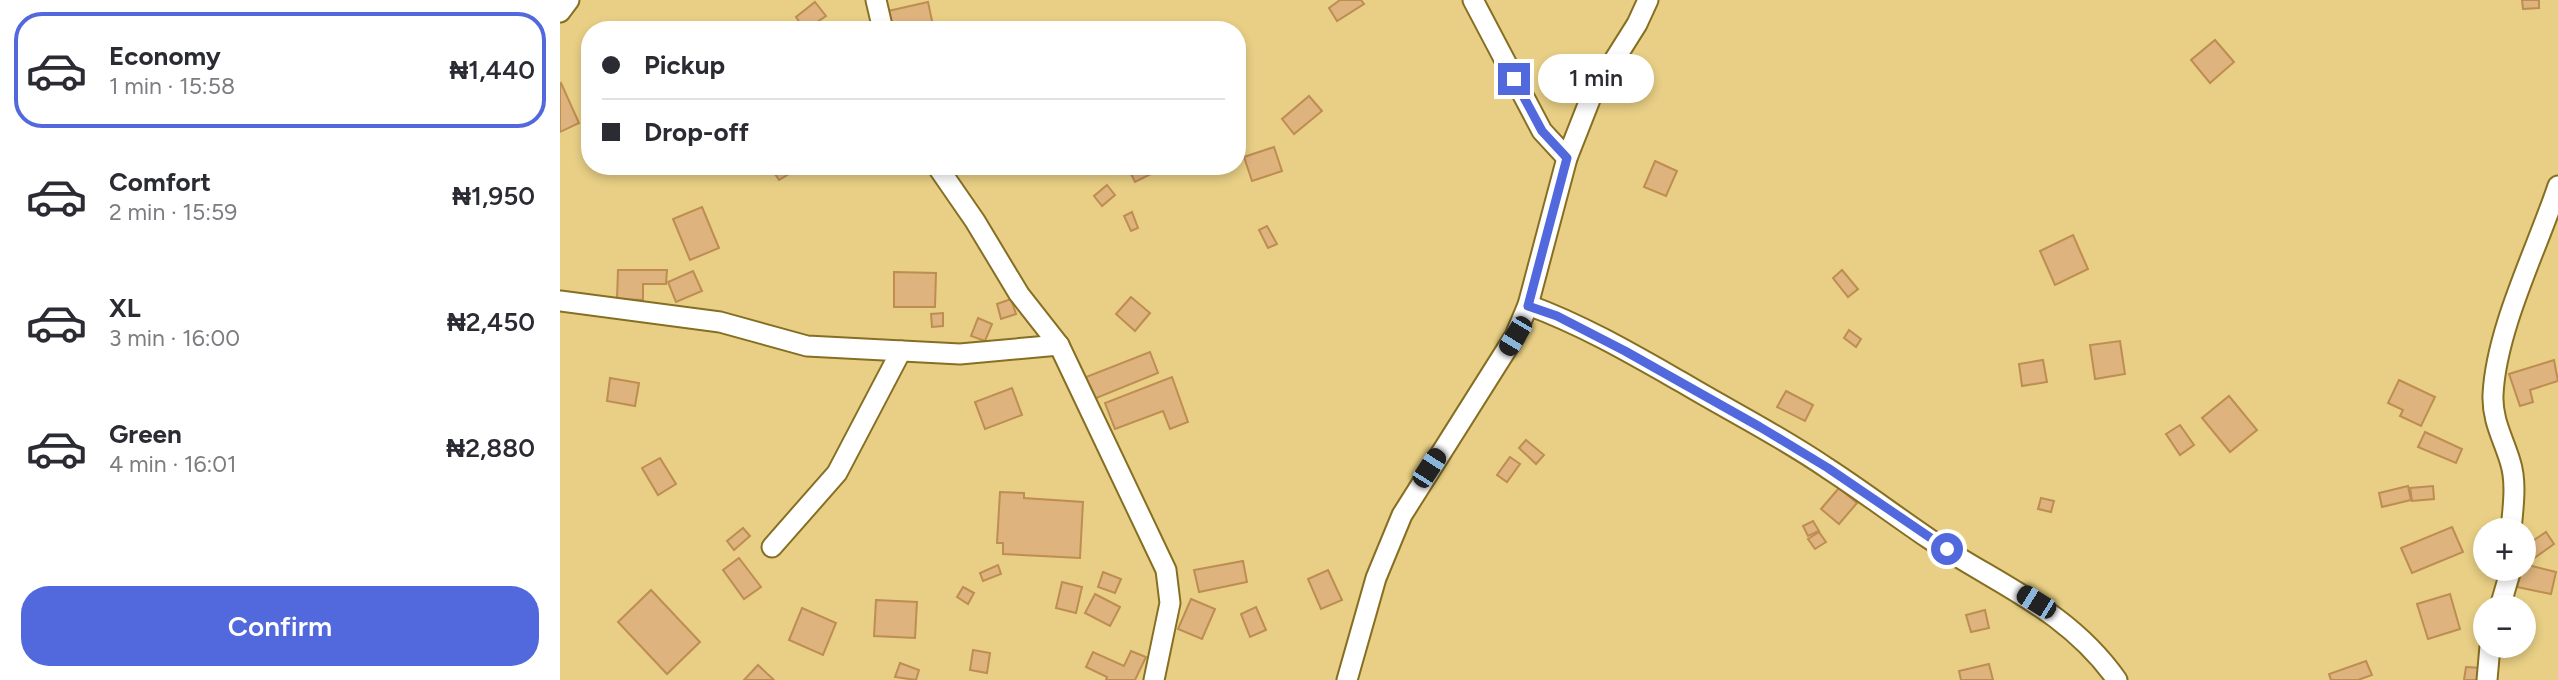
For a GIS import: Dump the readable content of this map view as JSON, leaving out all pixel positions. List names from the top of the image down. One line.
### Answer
{"page":{"list":[{"name":"Economy","note":"1 min · 15:58","value":"₦1,440"},{"name":"Comfort","note":"2 min · 15:59","value":"₦1,950"},{"name":"XL","note":"3 min · 16:00","value":"₦2,450"},{"name":"Green","note":"4 min · 16:01","value":"₦2,880"}],"banner":["Pickup","Drop-off"],"bubble":"1 min","map_buttons":["+","−"],"buttons":"Confirm"}}
